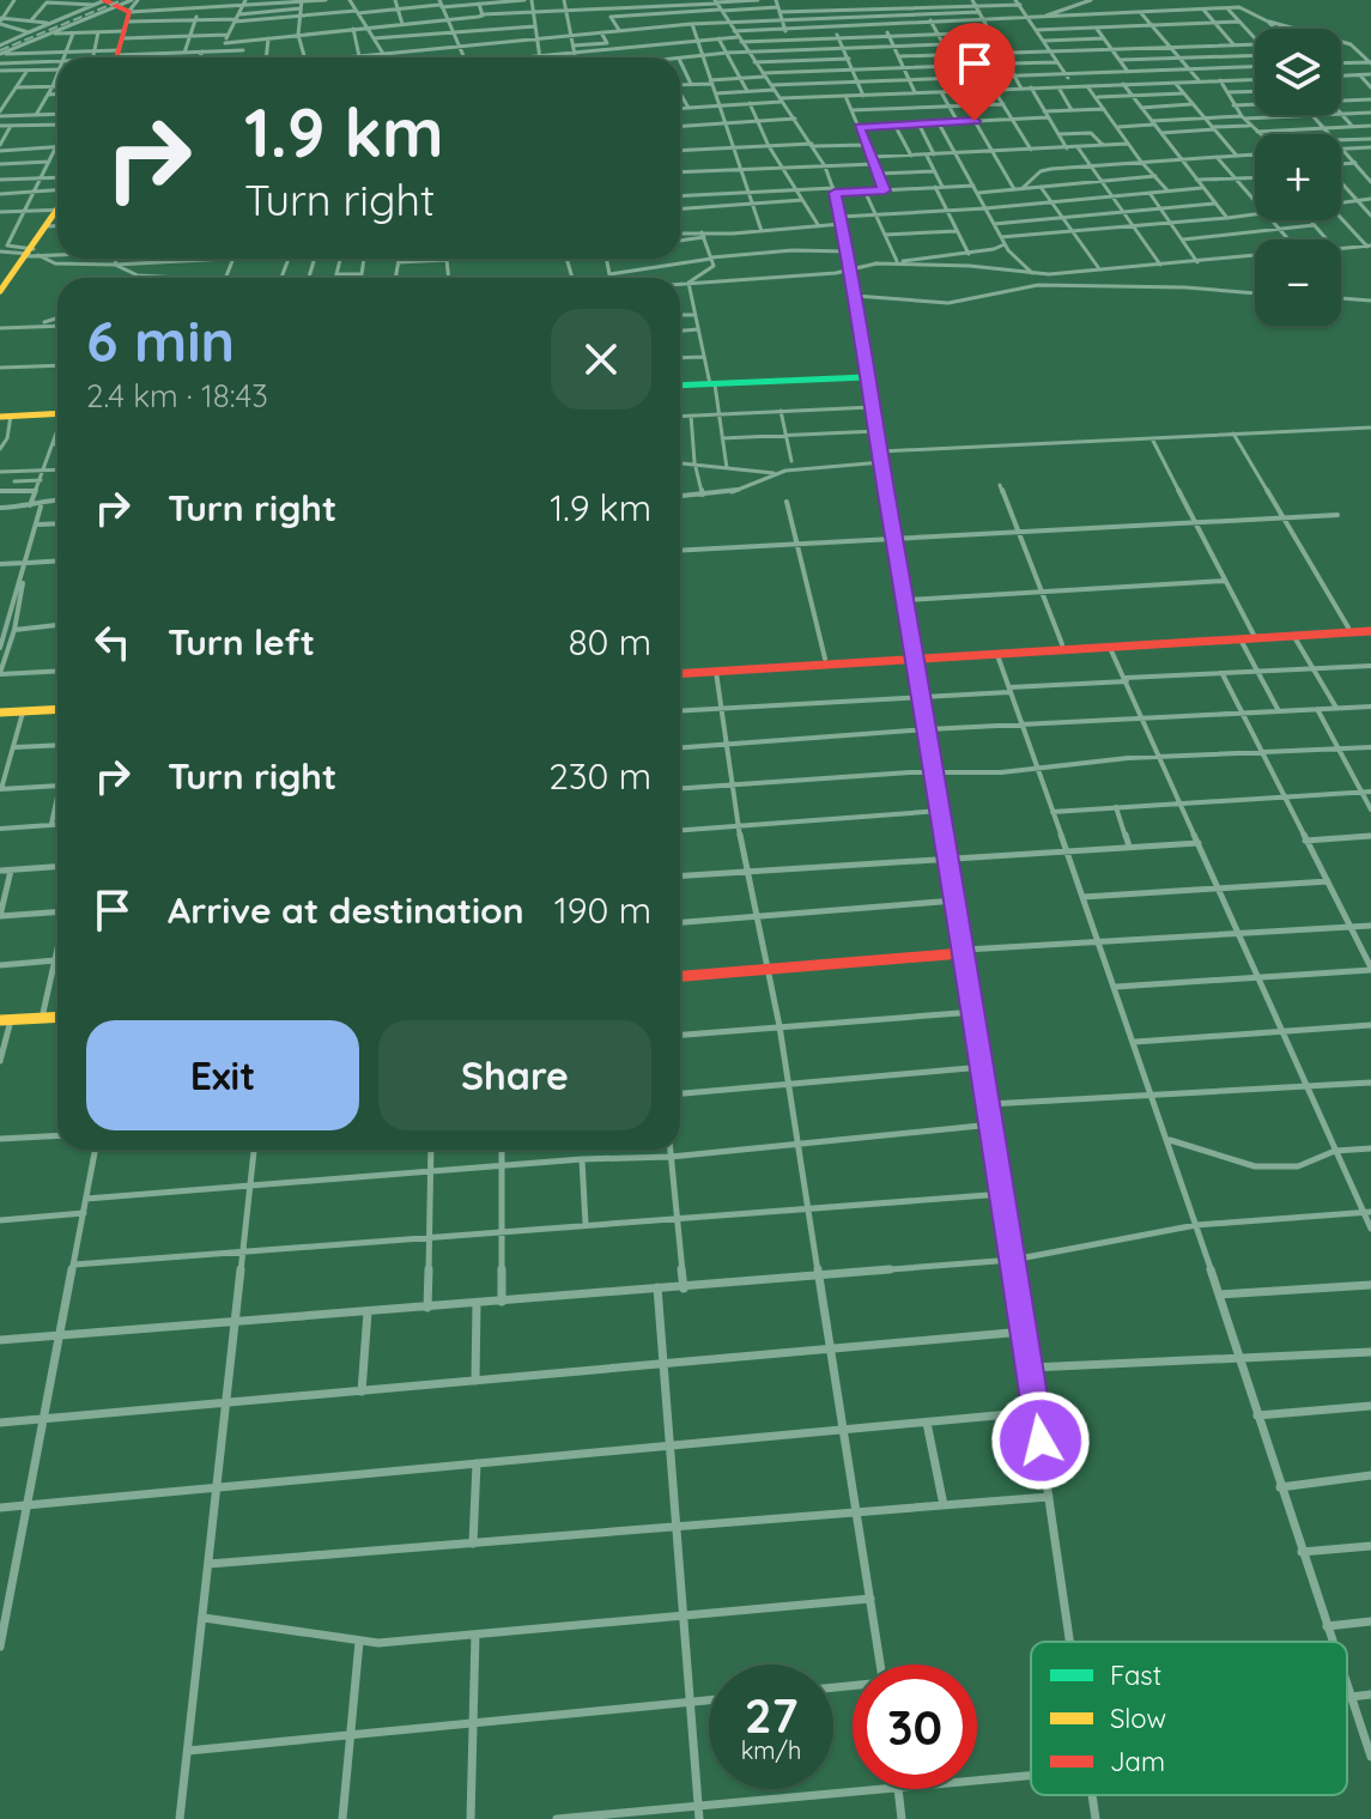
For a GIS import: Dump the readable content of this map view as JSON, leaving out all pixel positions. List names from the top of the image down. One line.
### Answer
{"legend":["Fast","Slow","Jam"],"page":{"map_buttons":["+","−"],"turn":["1.9 km","Turn right"],"heading":["6 min","2.4 km · 18:43"],"list":[{"name":"Turn right","value":"1.9 km"},{"name":"Turn left","value":"80 m"},{"name":"Turn right","value":"230 m"},{"name":"Arrive at destination","value":"190 m"}],"buttons":["Exit","Share"],"speed":"27 km/h","limit":"30"}}
